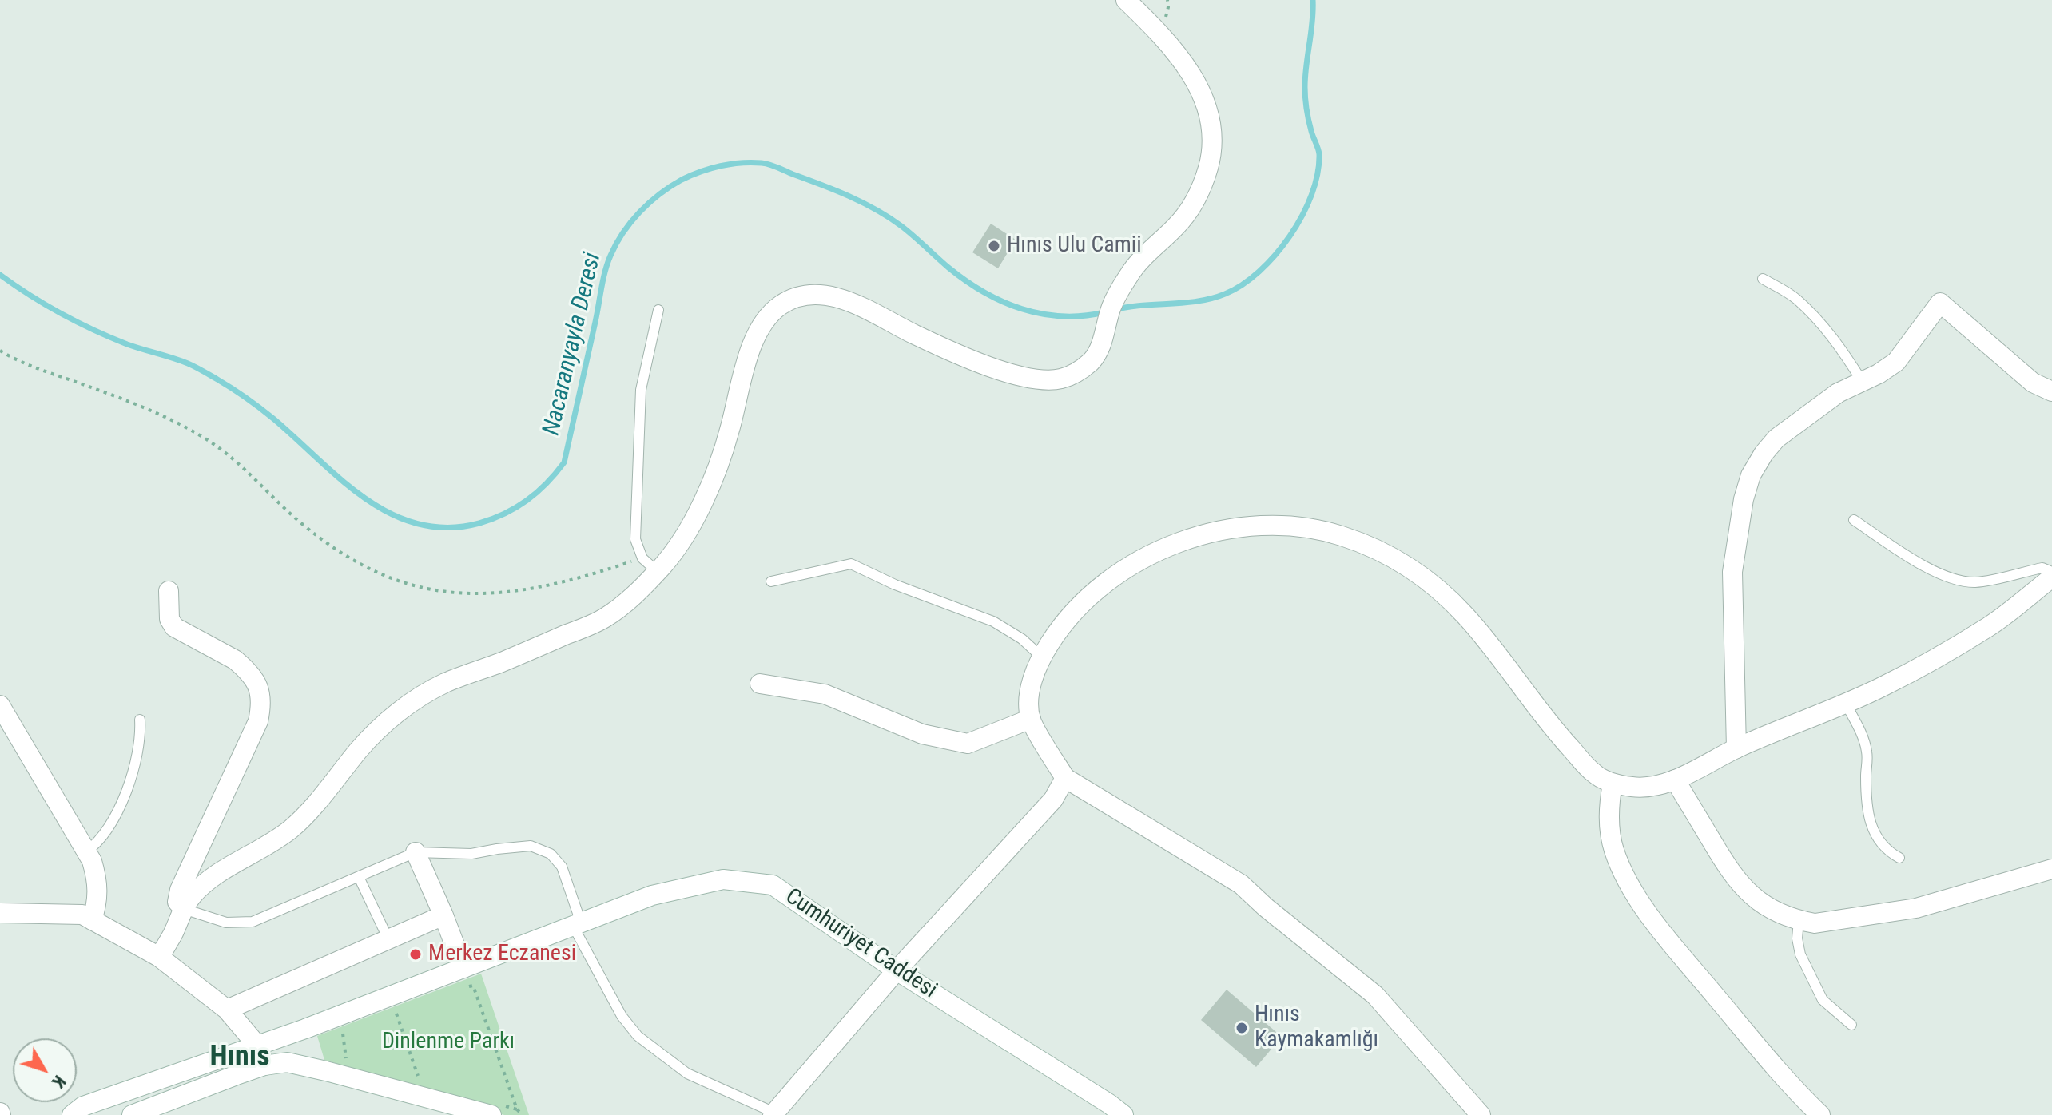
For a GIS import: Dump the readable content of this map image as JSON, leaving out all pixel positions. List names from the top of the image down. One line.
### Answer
{"streets":{"street":["Cumhuriyet Caddesi"]},"districts":["Hınıs"],"water":["Nacaranyayla Deresi"],"parks":["Dinlenme Parkı"],"places":["Hınıs Ulu Camii","Merkez Eczanesi","Hınıs Kaymakamlığı"],"north":"bottom right"}
